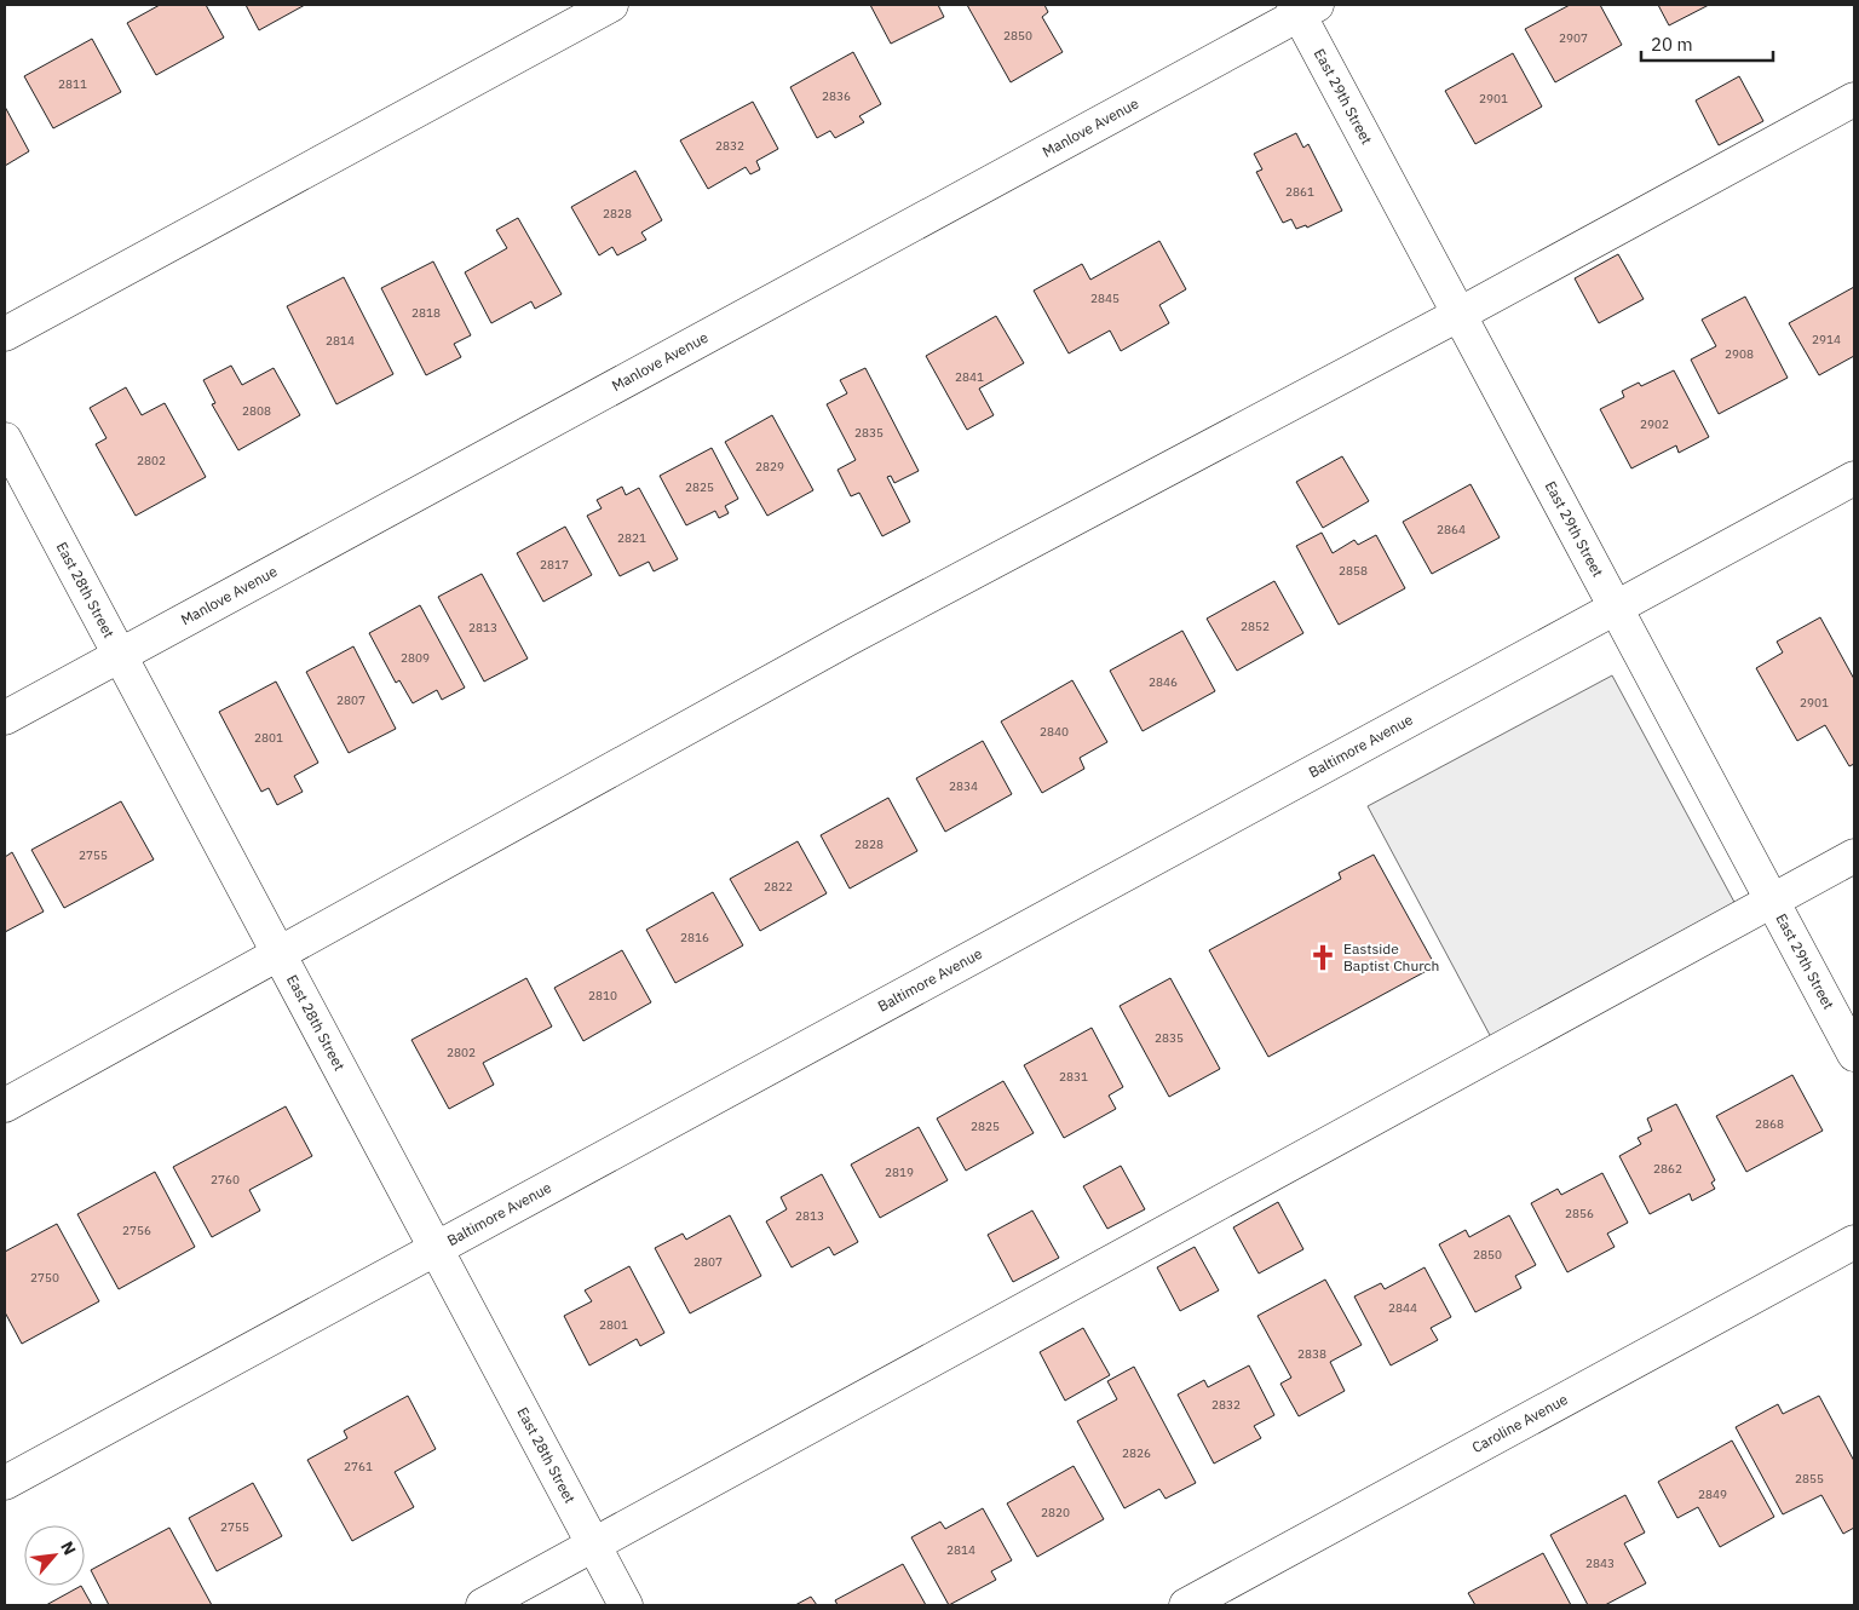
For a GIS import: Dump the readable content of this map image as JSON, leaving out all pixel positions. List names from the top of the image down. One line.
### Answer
{"streets":{"street":["East 29th Street","Manlove Avenue","East 28th Street","Baltimore Avenue","Caroline Avenue"]},"crossings":[["East 29th Street","Manlove Avenue"],["East 29th Street","Baltimore Avenue"],["Manlove Avenue","East 28th Street"],["East 28th Street","Baltimore Avenue"]],"places":{"church":["Eastside Baptist Church"]},"house_numbers":["2850","2907","2811","2836","2901","2832","2861","2828","2845","2818","2914","2814","2908","2841","2808","2902","2835","2802","2829","2825","2864","2821","2817","2858","2852","2813","2809","2846","2807","2901","2840","2801","2834","2828","2755","2822","2816","2810","2835","2802","2831","2868","2825","2862","2819","2760","2856","2813","2756","2850","2807","2750","2844","2801","2838","2832","2826","2761","2855","2849","2820","2755","2814","2843"],"scale_bar":"20 m","north":"top right"}
